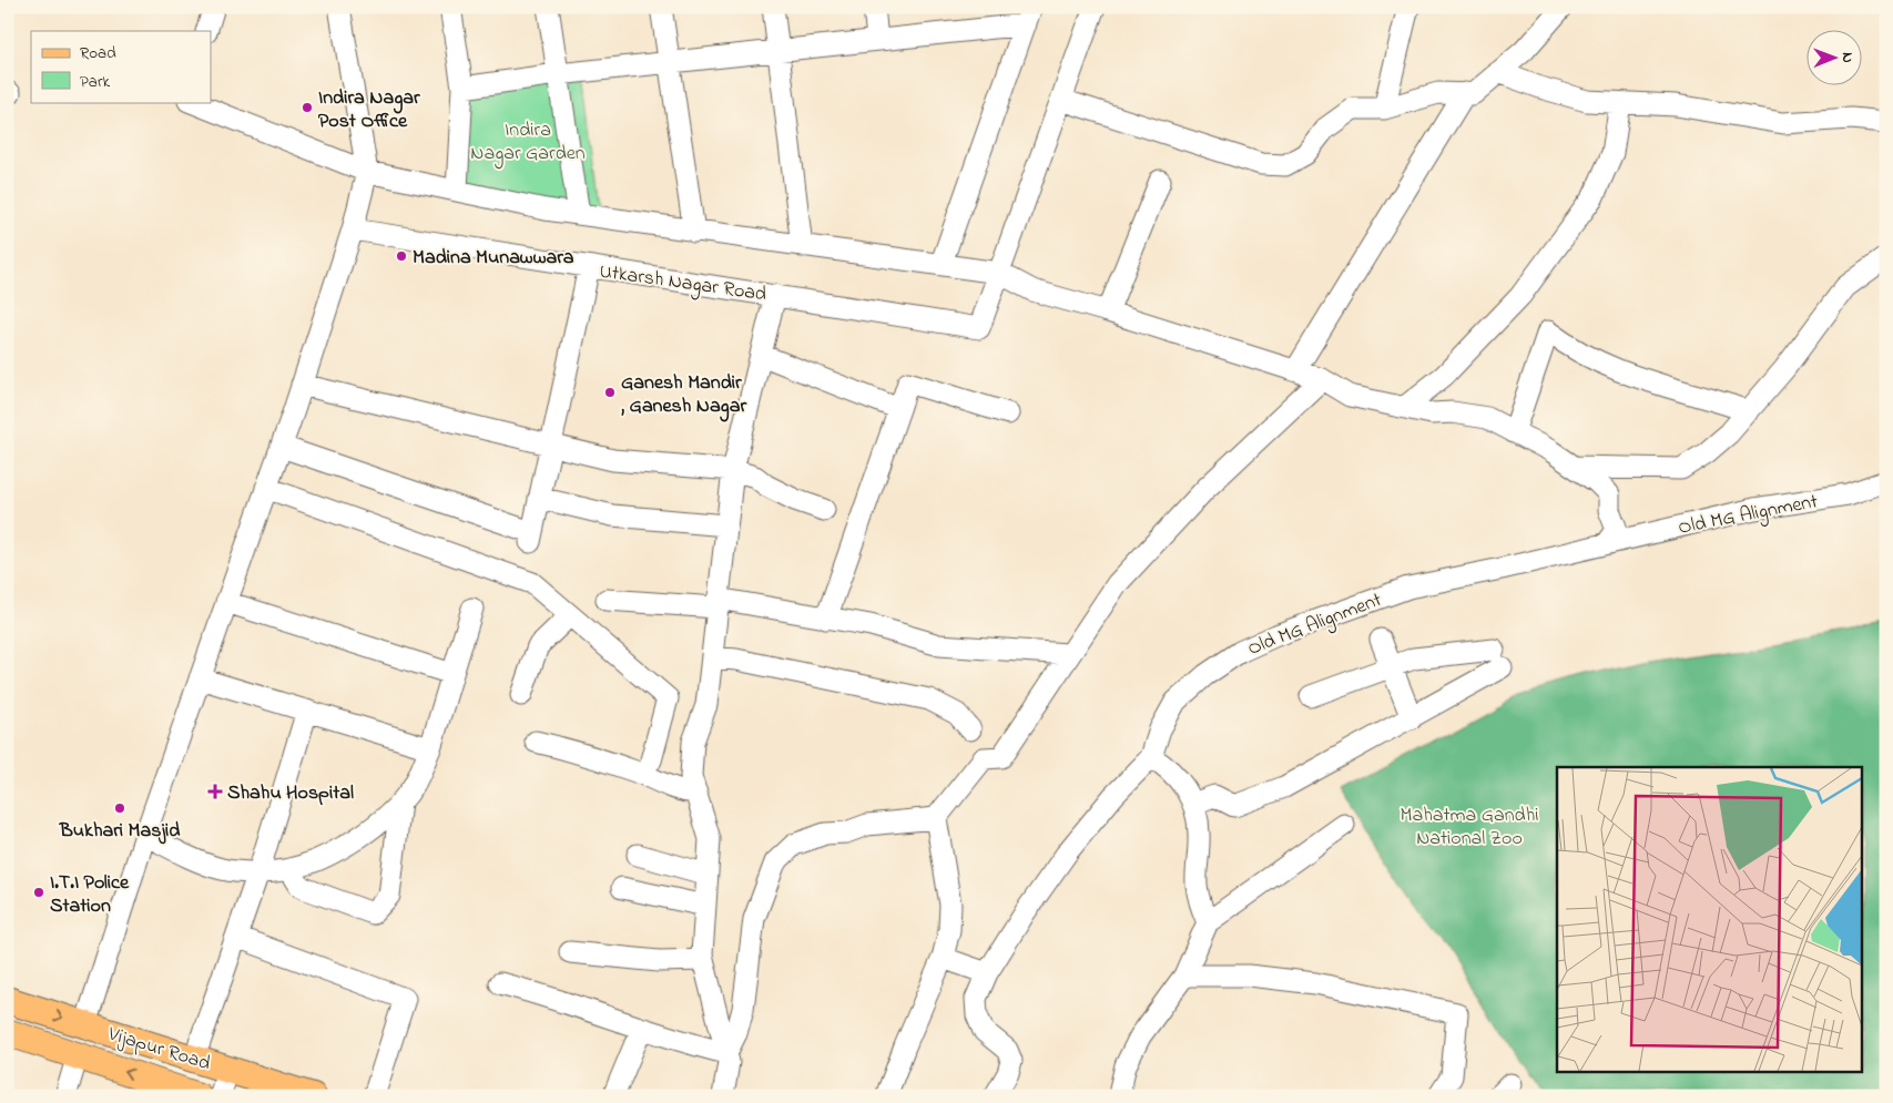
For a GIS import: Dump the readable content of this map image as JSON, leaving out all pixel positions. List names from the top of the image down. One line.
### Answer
{"streets":{"main road":["Vijapur Road"],"street":["Utkarsh Nagar Road","Old MG Alignment"]},"parks":["Indira Nagar Garden","Mahatma Gandhi National Zoo"],"places":{"other":["Indira Nagar Post Office","Madina Munawwara","Ganesh Mandir , Ganesh Nagar","Bukhari Masjid","I.T.I Police Station"],"health":["Shahu Hospital"]},"legend":["Road","Park"],"north":"right"}
